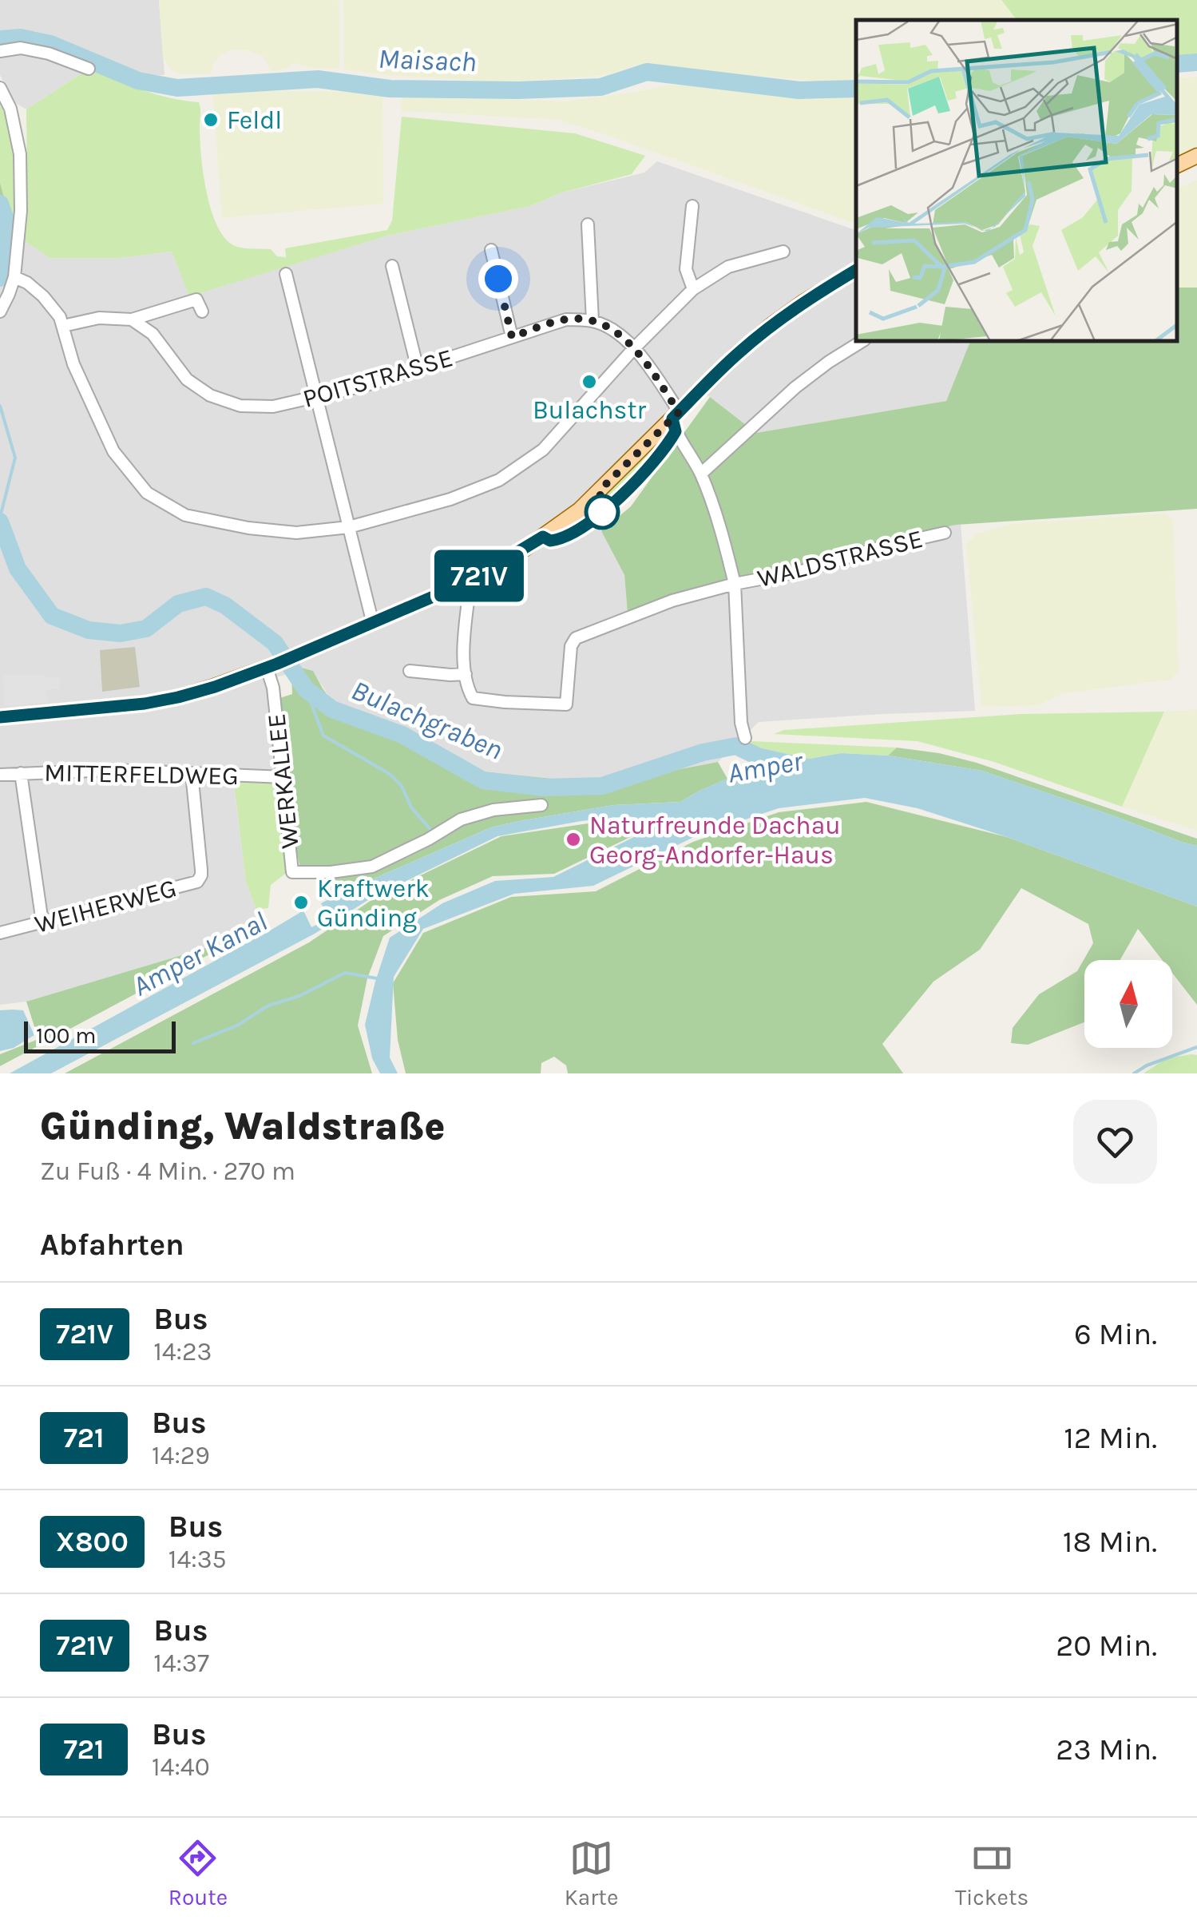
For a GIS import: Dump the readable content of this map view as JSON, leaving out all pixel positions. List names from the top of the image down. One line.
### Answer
{"streets":{"street":["POITSTRASSE","WALDSTRASSE","MITTERFELDWEG","WERKALLEE","WEIHERWEG"]},"crossings":[["MITTERFELDWEG","WERKALLEE"],["MITTERFELDWEG","WEIHERWEG"]],"water":["Maisach","Bulachgraben","Amper","Amper Kanal"],"places":["Feldl","Bulachstr","Naturfreunde Dachau Georg-Andorfer-Haus","Kraftwerk Günding"],"lines":["bus line 721V"],"scale_bar":"100 m","north":"top","page":{"on_map":"721V","scale":"100 m","heading":[["Günding, Waldstraße","Zu Fuß · 4 Min. · 270 m"],"Abfahrten"],"list":[{"mark":"721V","name":"Bus","note":"14:23","value":"6 Min."},{"mark":"721","name":"Bus","note":"14:29","value":"12 Min."},{"mark":"X800","name":"Bus","note":"14:35","value":"18 Min."},{"mark":"721V","name":"Bus","note":"14:37","value":"20 Min."},{"mark":"721","name":"Bus","note":"14:40","value":"23 Min."}],"tabs":["Route","Karte","Tickets"]}}
